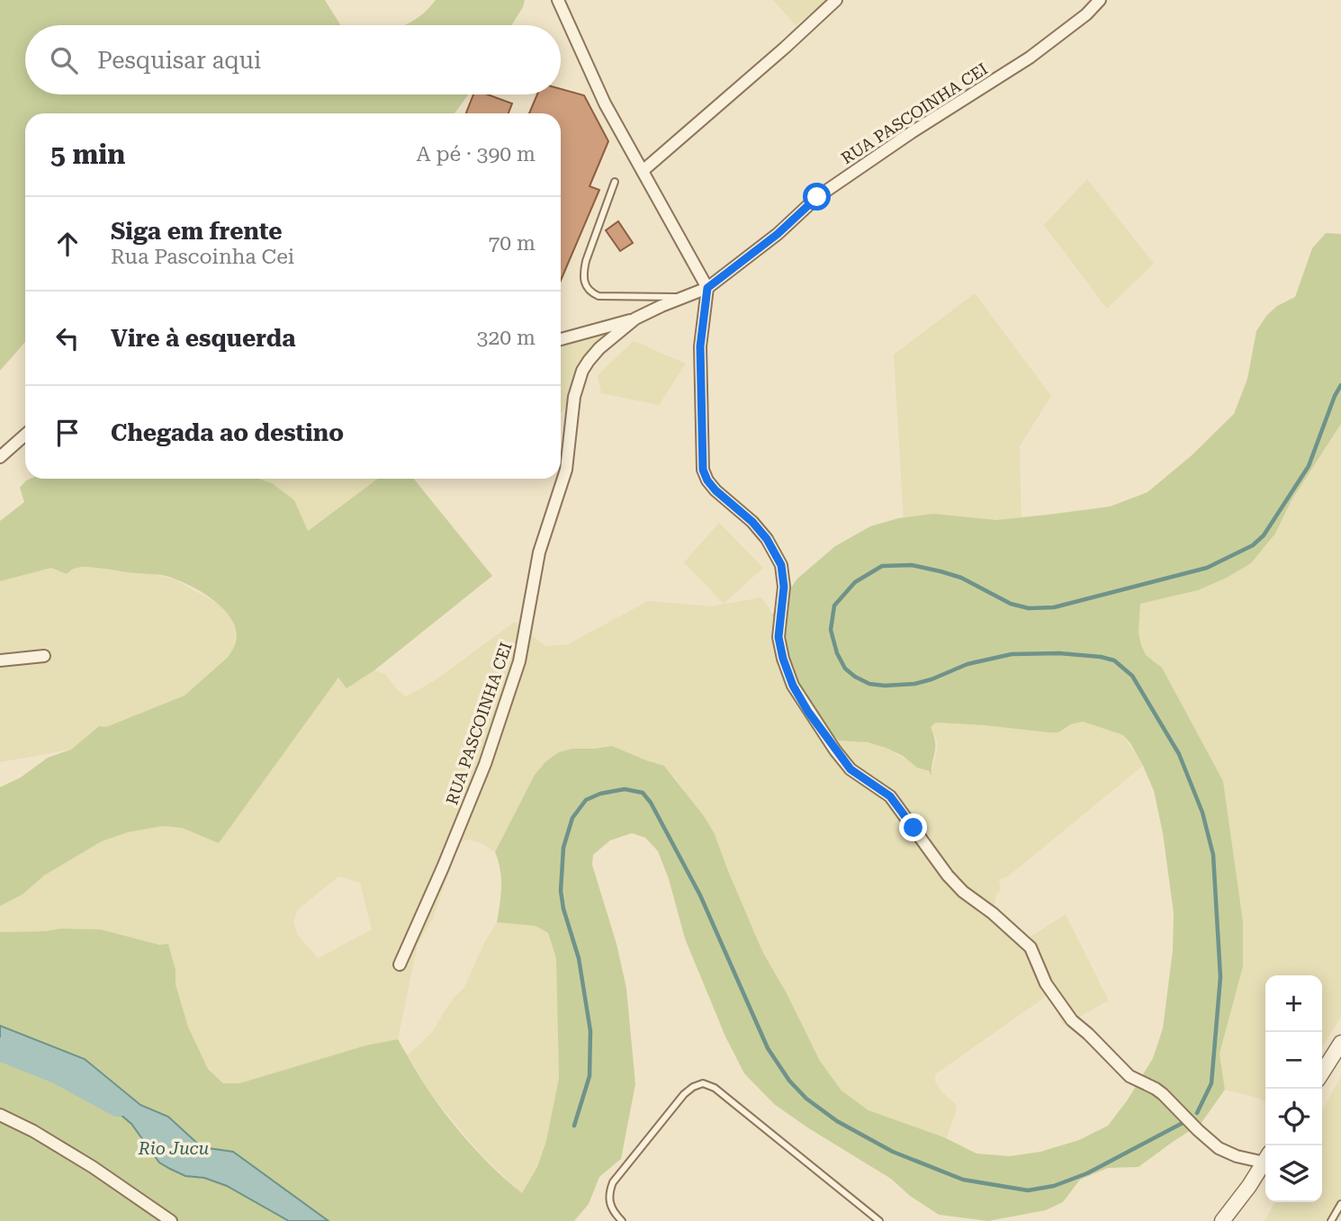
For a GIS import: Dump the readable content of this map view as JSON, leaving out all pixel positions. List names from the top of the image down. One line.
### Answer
{"streets":{"street":["RUA PASCOINHA CEI"]},"water":["Rio Jucu"],"page":{"search":"Pesquisar aqui","heading":["5 min","A pé · 390 m"],"list":[["Siga em frente","Rua Pascoinha Cei","70 m"],["Vire à esquerda","320 m"],"Chegada ao destino"],"map_buttons":["+","−"]}}
